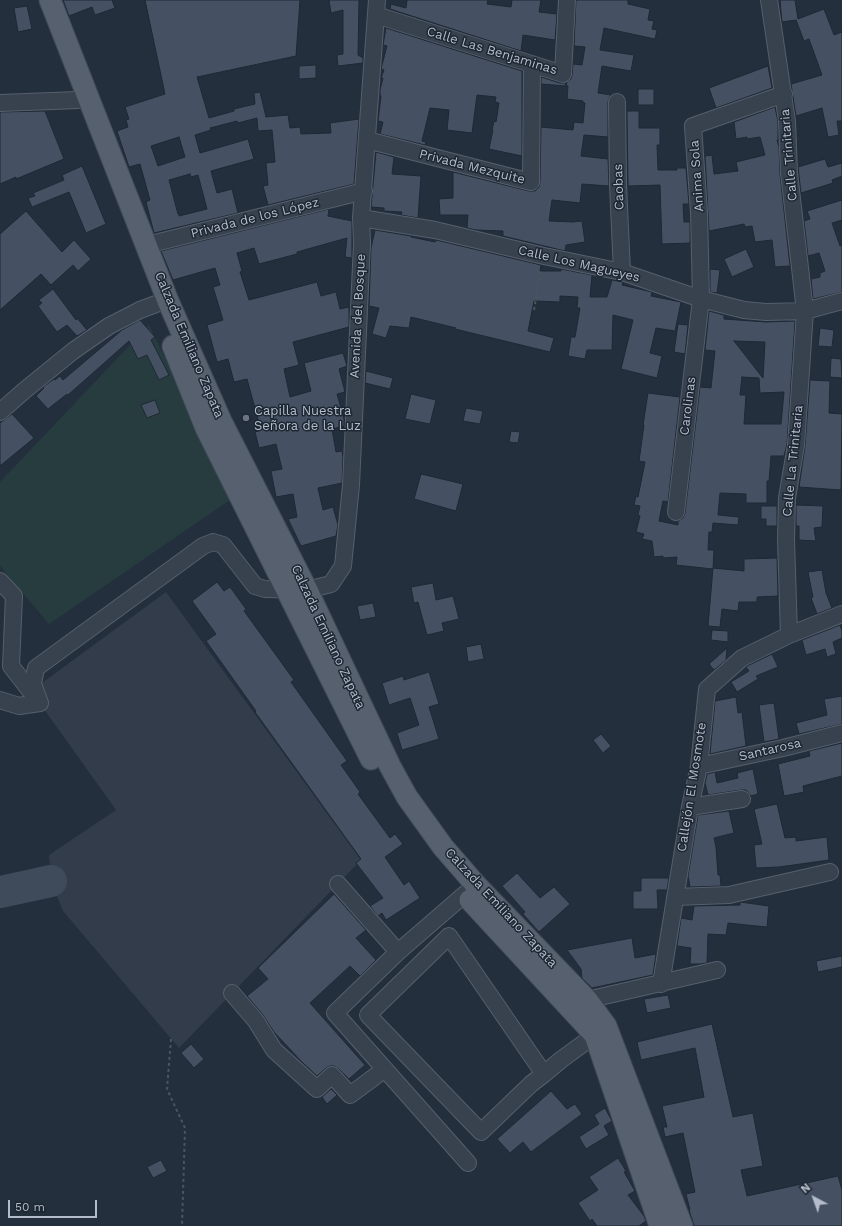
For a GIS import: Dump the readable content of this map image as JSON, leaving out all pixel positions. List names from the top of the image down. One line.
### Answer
{"streets":{"main road":["Calzada Emiliano Zapata"],"street":["Calle Las Benjaminas","Calle Trinitaria","Privada Mezquite","Anima Sola","Caobas","Privada de los López","Calle Los Magueyes","Avenida del Bosque","Carolinas","Calle La Trinitaria","Santarosa","Callejón El Mosmote"]},"crossings":[["Calle Las Benjaminas","Privada Mezquite"],["Calle Las Benjaminas","Avenida del Bosque"],["Calle Trinitaria","Anima Sola"],["Calle Trinitaria","Calle Los Magueyes"],["Calle Trinitaria","Calle La Trinitaria"],["Privada Mezquite","Avenida del Bosque"],["Anima Sola","Calle Los Magueyes"],["Anima Sola","Carolinas"],["Caobas","Calle Los Magueyes"],["Privada de los López","Avenida del Bosque"],["Privada de los López","Calzada Emiliano Zapata"],["Calle Los Magueyes","Avenida del Bosque"],["Calle Los Magueyes","Carolinas"],["Calle Los Magueyes","Calle La Trinitaria"],["Avenida del Bosque","Calzada Emiliano Zapata"],["Calle La Trinitaria","Callejón El Mosmote"],["Santarosa","Callejón El Mosmote"]],"places":["Capilla Nuestra Señora de la Luz"],"scale_bar":"50 m","north":"top left"}
